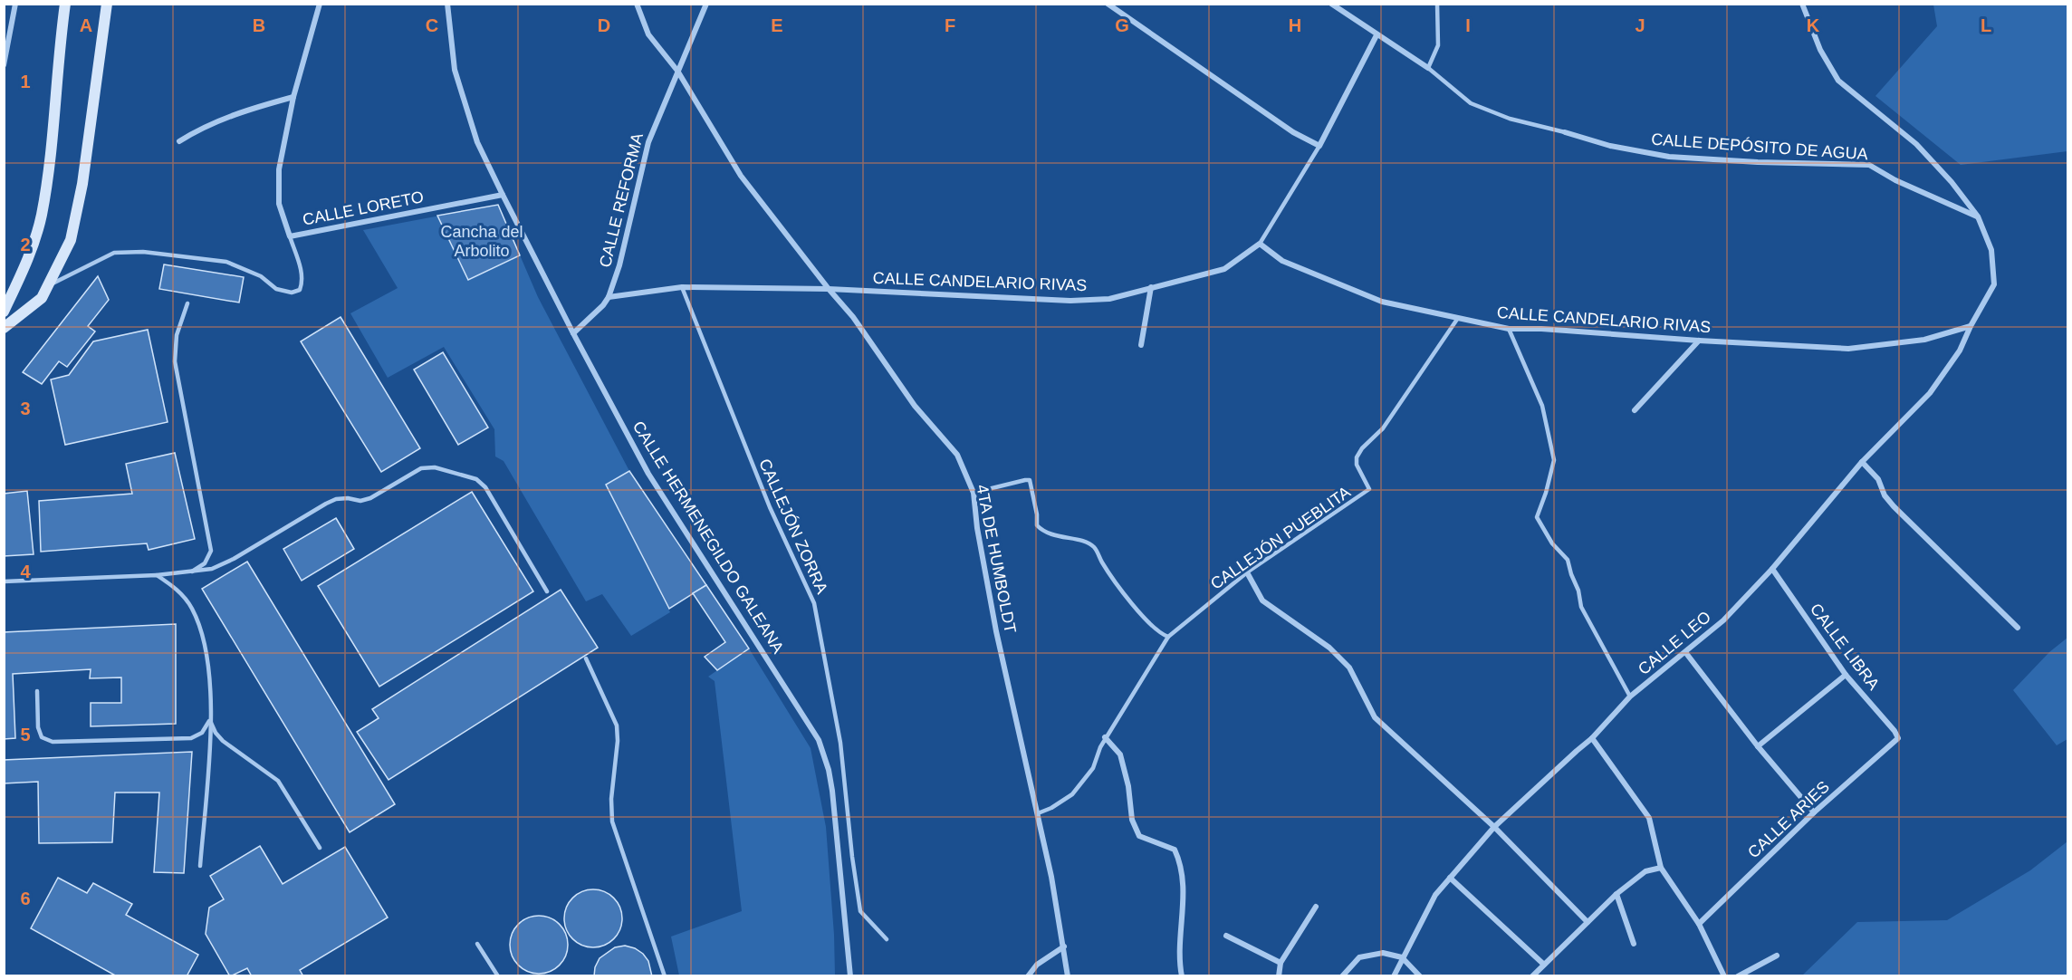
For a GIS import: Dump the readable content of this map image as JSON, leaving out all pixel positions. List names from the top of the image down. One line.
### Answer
{"streets":{"street":["CALLE DEPÓSITO DE AGUA","CALLE REFORMA","CALLE LORETO","CALLE CANDELARIO RIVAS","CALLE HERMENEGILDO GALEANA","4TA DE HUMBOLDT","CALLE LEO","CALLE LIBRA","CALLE ARIES"],"lane":["CALLEJÓN ZORRA","CALLEJÓN PUEBLITA"]},"crossings":[["CALLE DEPÓSITO DE AGUA","CALLE LEO"],["CALLE REFORMA","CALLE CANDELARIO RIVAS"],["CALLE REFORMA","CALLE HERMENEGILDO GALEANA"],["CALLE REFORMA","4TA DE HUMBOLDT"],["CALLE LORETO","CALLE HERMENEGILDO GALEANA"],["CALLE CANDELARIO RIVAS","CALLEJÓN ZORRA"],["CALLE CANDELARIO RIVAS","CALLEJÓN PUEBLITA"],["CALLE CANDELARIO RIVAS","4TA DE HUMBOLDT"],["CALLE CANDELARIO RIVAS","CALLE LEO"],["CALLEJÓN PUEBLITA","4TA DE HUMBOLDT"],["CALLE LEO","CALLE LIBRA"],["CALLE LIBRA","CALLE ARIES"]],"parks":["Cancha del Arbolito"],"grid":{"columns":["A","B","C","D","E","F","G","H","I","J","K","L"],"rows":["1","2","3","4","5","6"]}}
